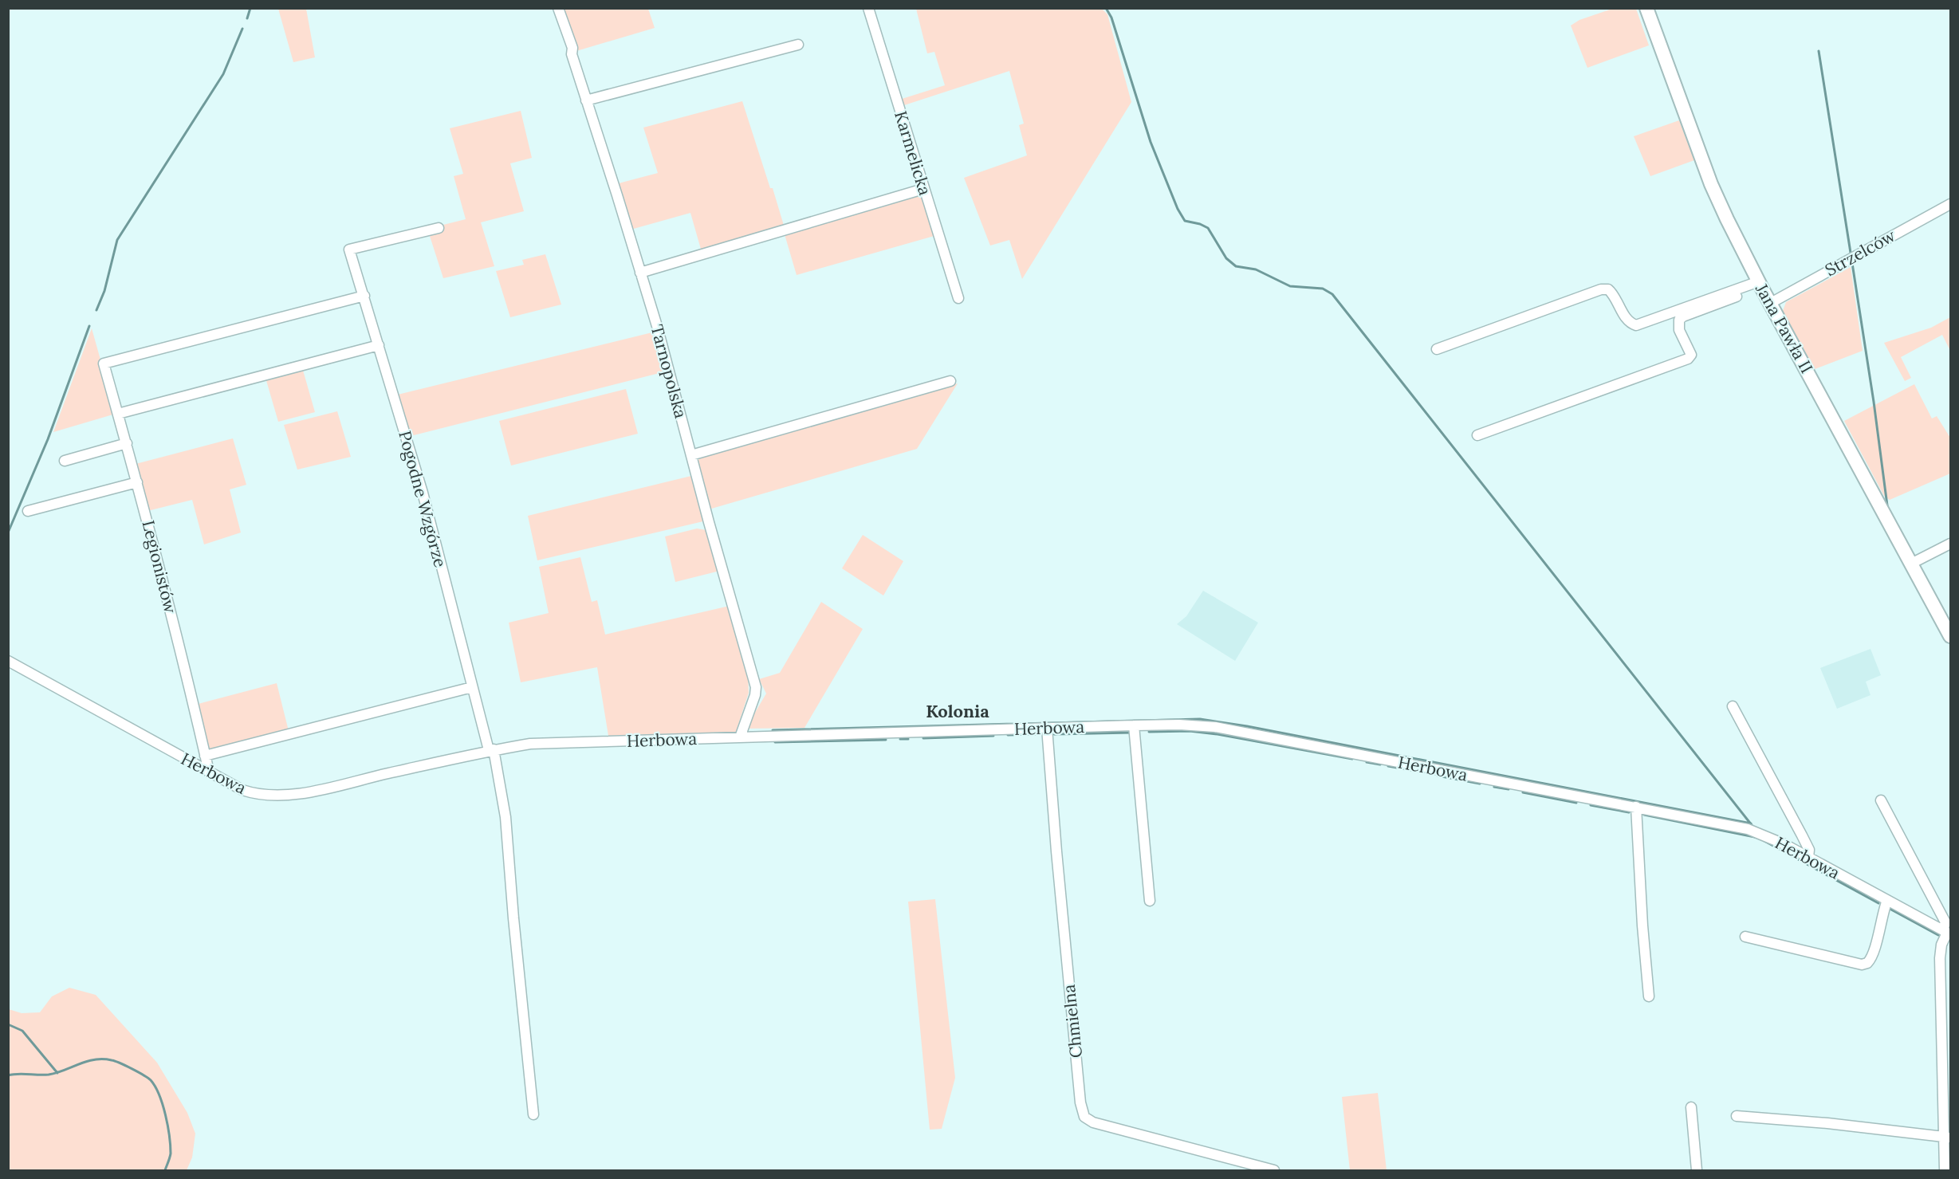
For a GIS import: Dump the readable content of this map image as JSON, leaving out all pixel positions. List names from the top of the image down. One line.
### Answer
{"streets":{"street":["Karmelicka","Strzelców","Jana Pawła II","Tarnopolska","Pogodne Wzgórze","Legionistów","Herbowa","Chmielna"]},"crossings":[["Strzelców","Jana Pawła II"],["Tarnopolska","Herbowa"],["Pogodne Wzgórze","Legionistów"],["Pogodne Wzgórze","Herbowa"],["Legionistów","Herbowa"],["Herbowa","Chmielna"]],"districts":["Kolonia"]}
